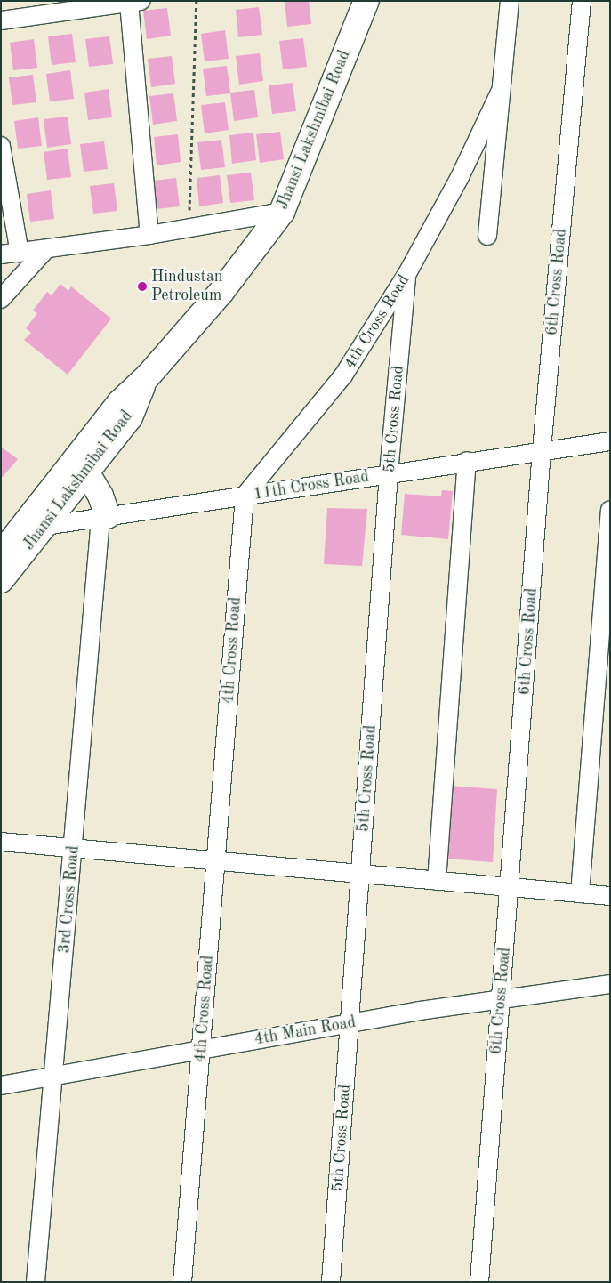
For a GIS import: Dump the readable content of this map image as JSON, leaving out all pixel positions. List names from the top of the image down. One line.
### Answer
{"streets":{"main road":["Jhansi Lakshmibai Road"],"street":["6th Cross Road","4th Cross Road","5th Cross Road","11th Cross Road","3rd Cross Road","4th Main Road"]},"crossings":[["Jhansi Lakshmibai Road","11th Cross Road"],["6th Cross Road","11th Cross Road"],["6th Cross Road","4th Main Road"],["4th Cross Road","5th Cross Road"],["4th Cross Road","11th Cross Road"],["4th Cross Road","4th Main Road"],["5th Cross Road","11th Cross Road"],["5th Cross Road","4th Main Road"],["11th Cross Road","3rd Cross Road"],["3rd Cross Road","4th Main Road"]],"places":["Hindustan Petroleum"]}
